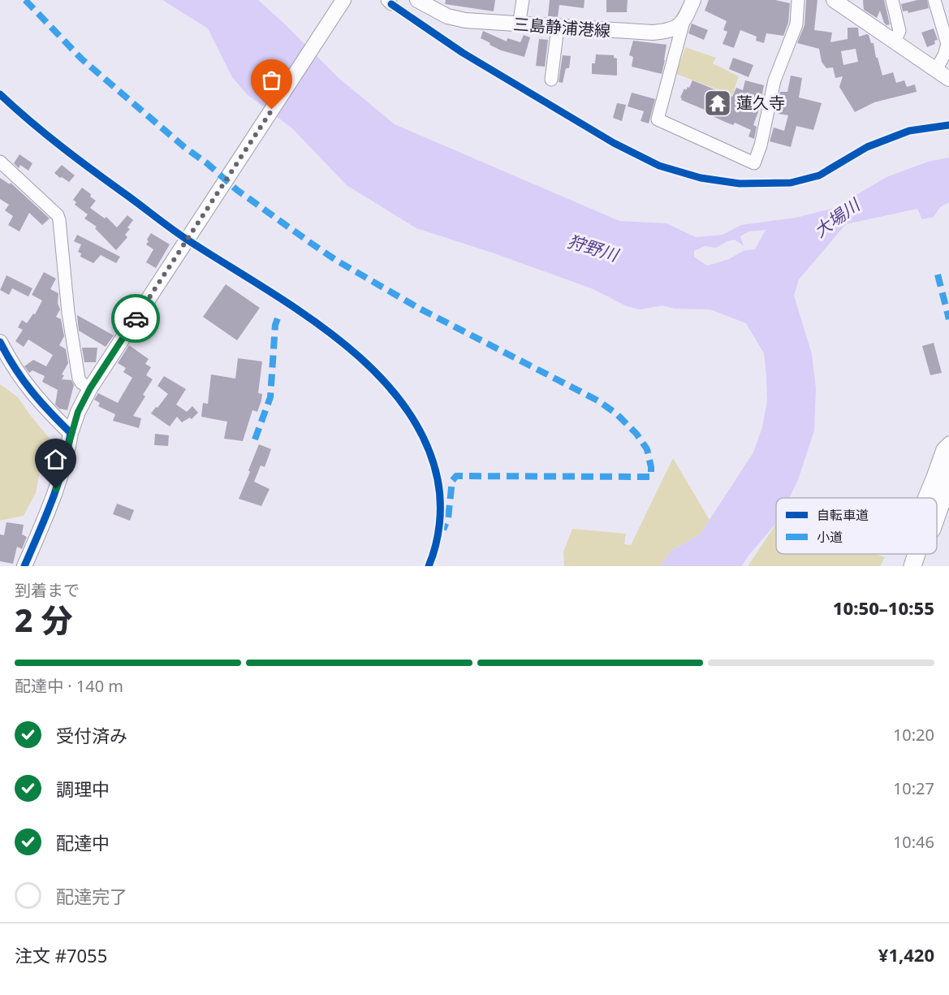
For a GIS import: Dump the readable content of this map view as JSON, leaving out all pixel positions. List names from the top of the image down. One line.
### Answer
{"streets":{"main road":["三島静浦港線"]},"water":["大場川","狩野川"],"places":{"temple":["蓮久寺"]},"legend":["自転車道","小道"],"page":{"heading":["2 分","到着まで","10:50–10:55"],"panel":["注文 #7055","¥1,420"],"bar":"配達中 · 140 m","list":[["受付済み","10:20"],["調理中","10:27"],["配達中","10:46"],"配達完了"]}}
